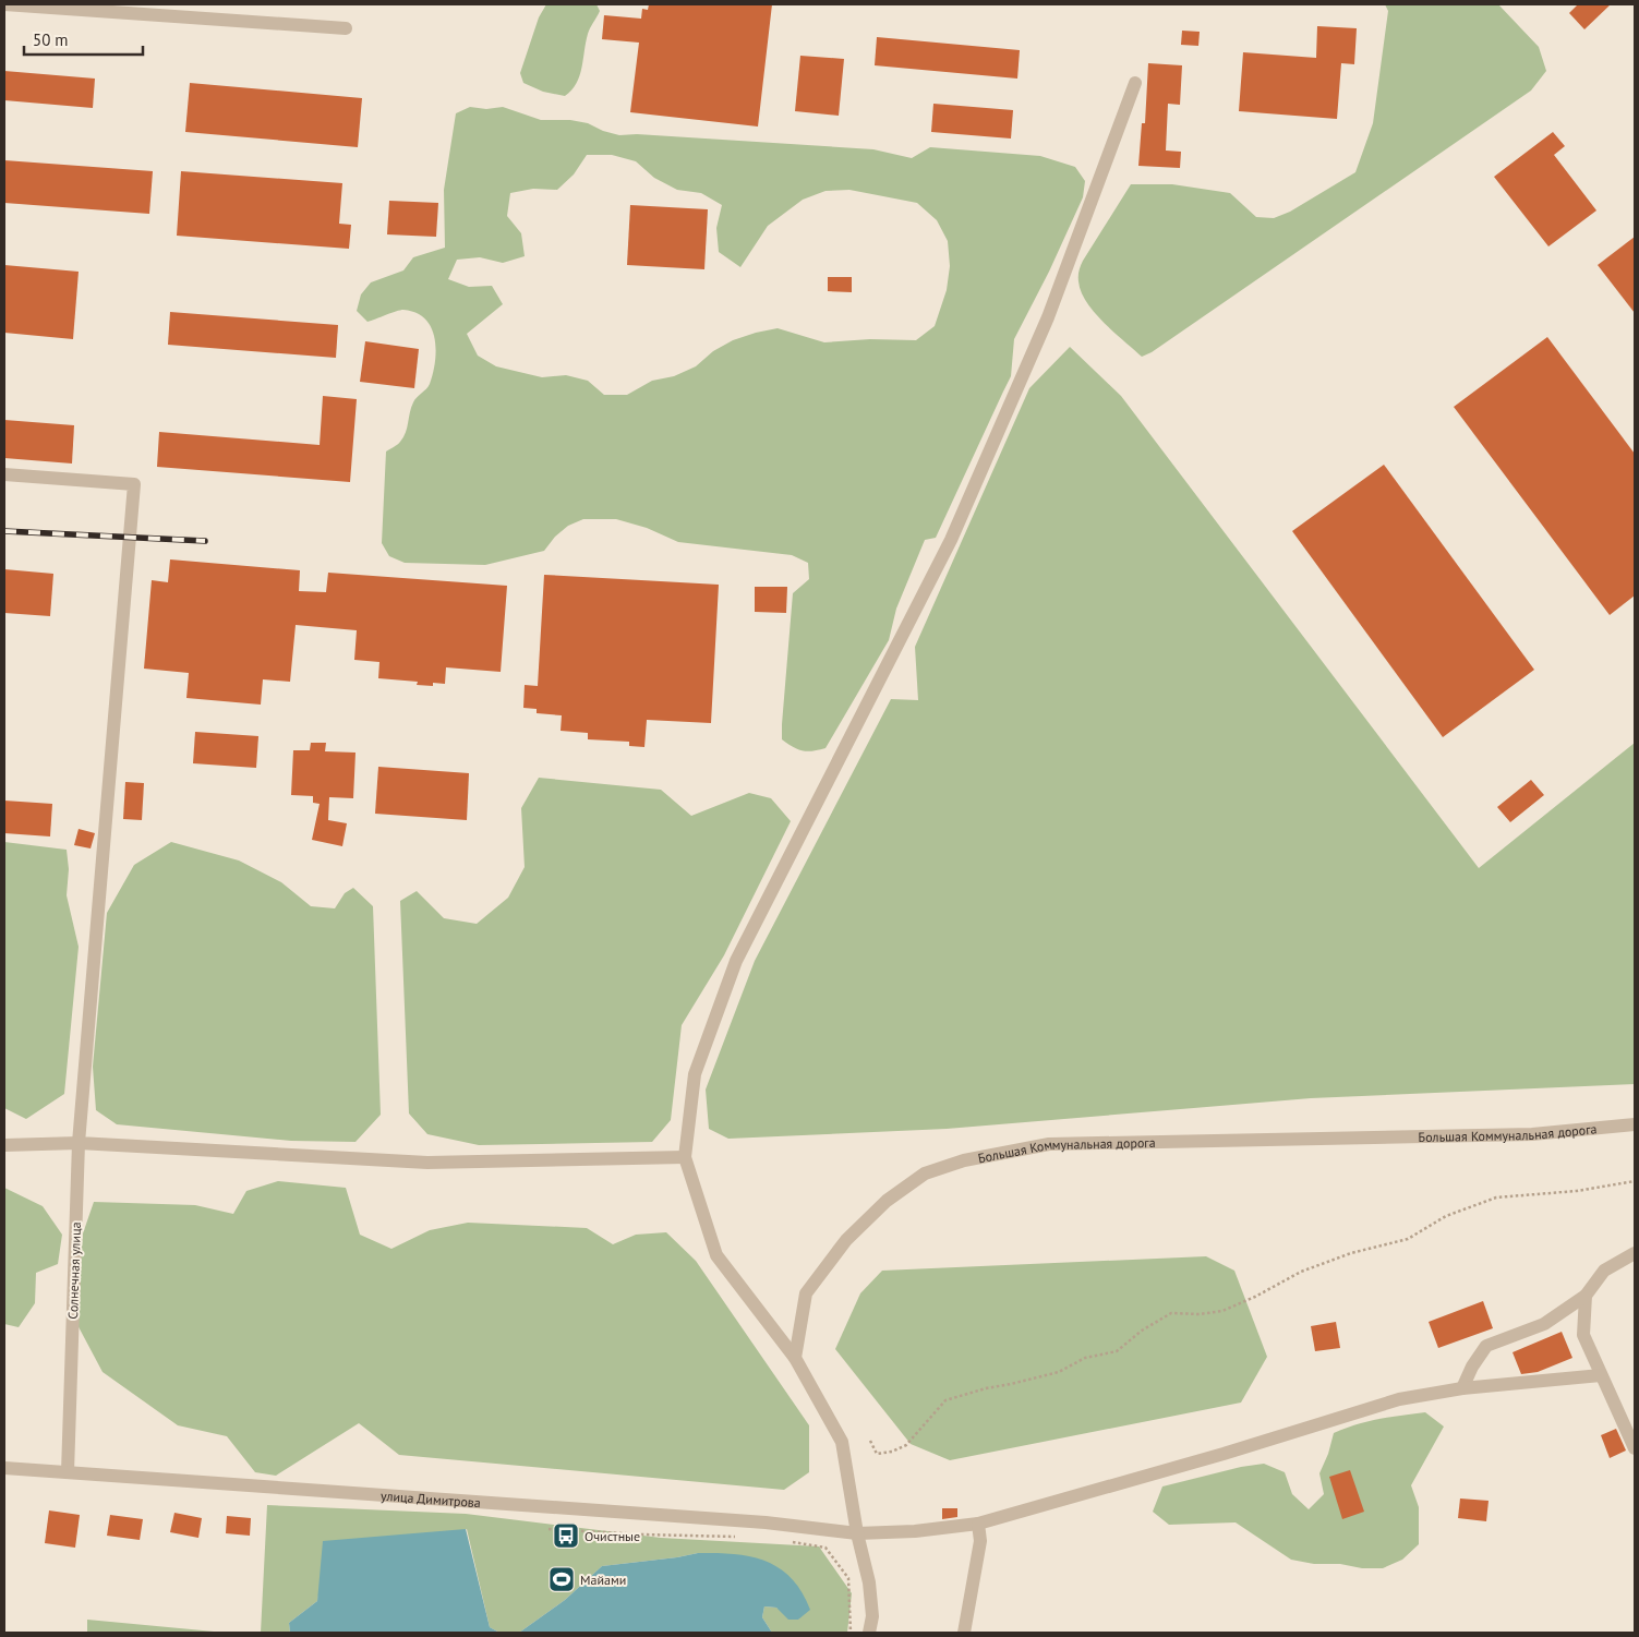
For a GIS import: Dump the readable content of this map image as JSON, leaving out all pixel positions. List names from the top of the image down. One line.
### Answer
{"streets":{"street":["Большая Коммунальная дорога","Солнечная улица","улица Димитрова"]},"crossings":[["Солнечная улица","улица Димитрова"]],"places":{"bus stop":["Очистные"],"sports":["Майами"]},"scale_bar":"50 m"}
